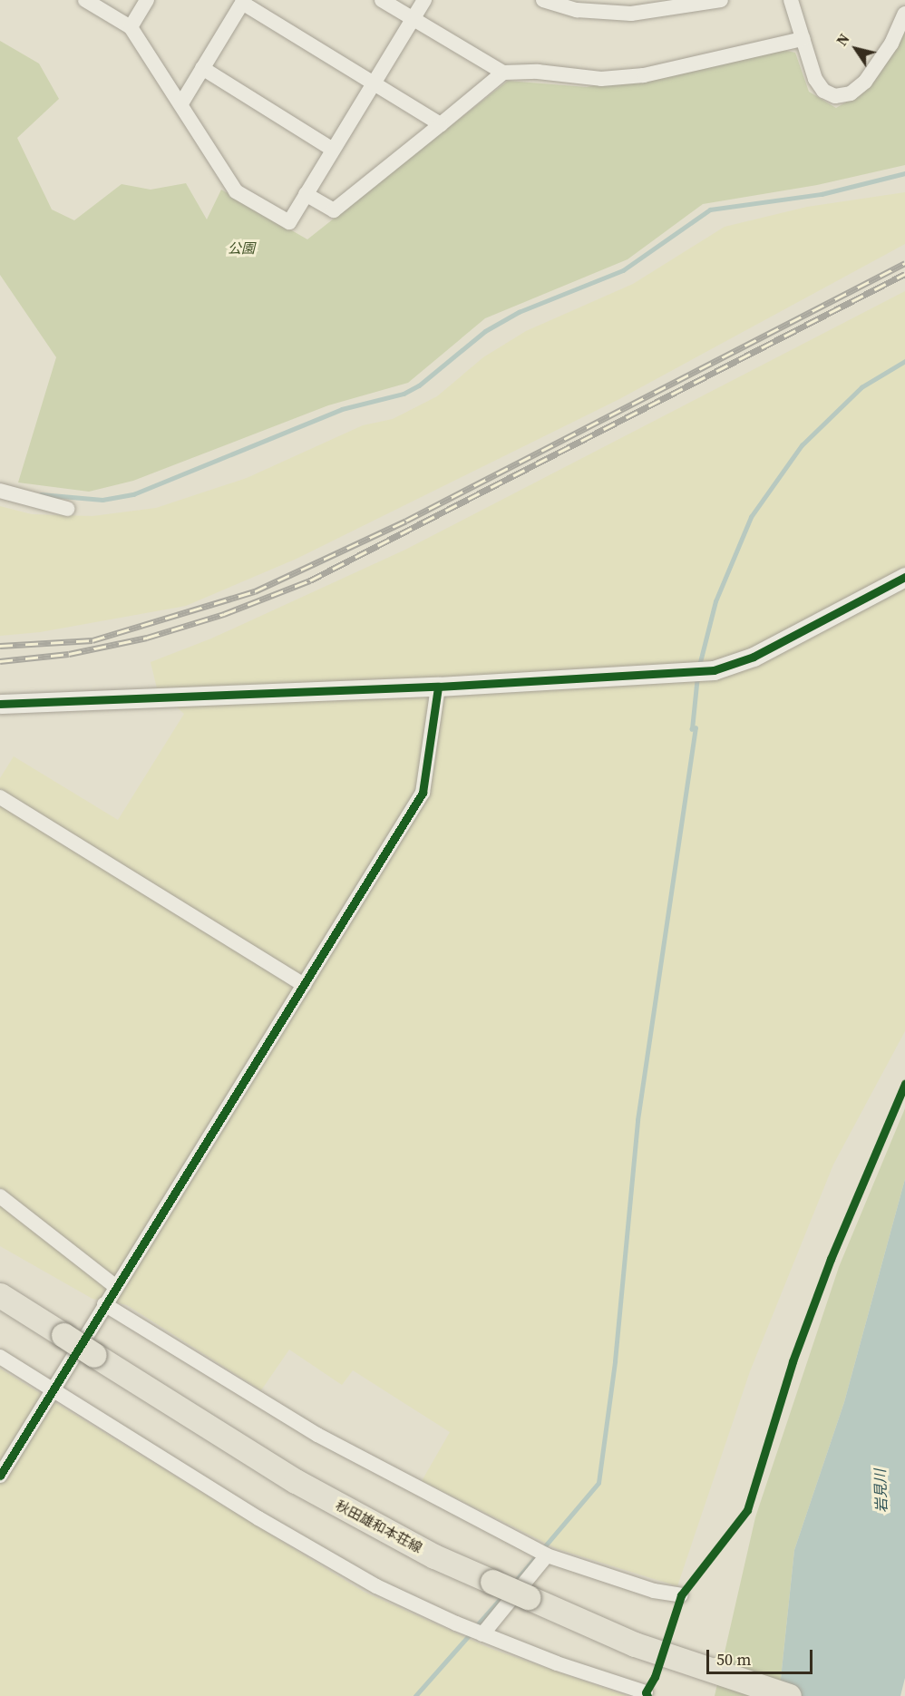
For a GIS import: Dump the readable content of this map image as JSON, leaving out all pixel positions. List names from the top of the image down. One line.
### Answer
{"streets":{"main road":["秋田雄和本荘線"]},"water":["岩見川"],"parks":["公園"],"scale_bar":"50 m","north":"top left"}
